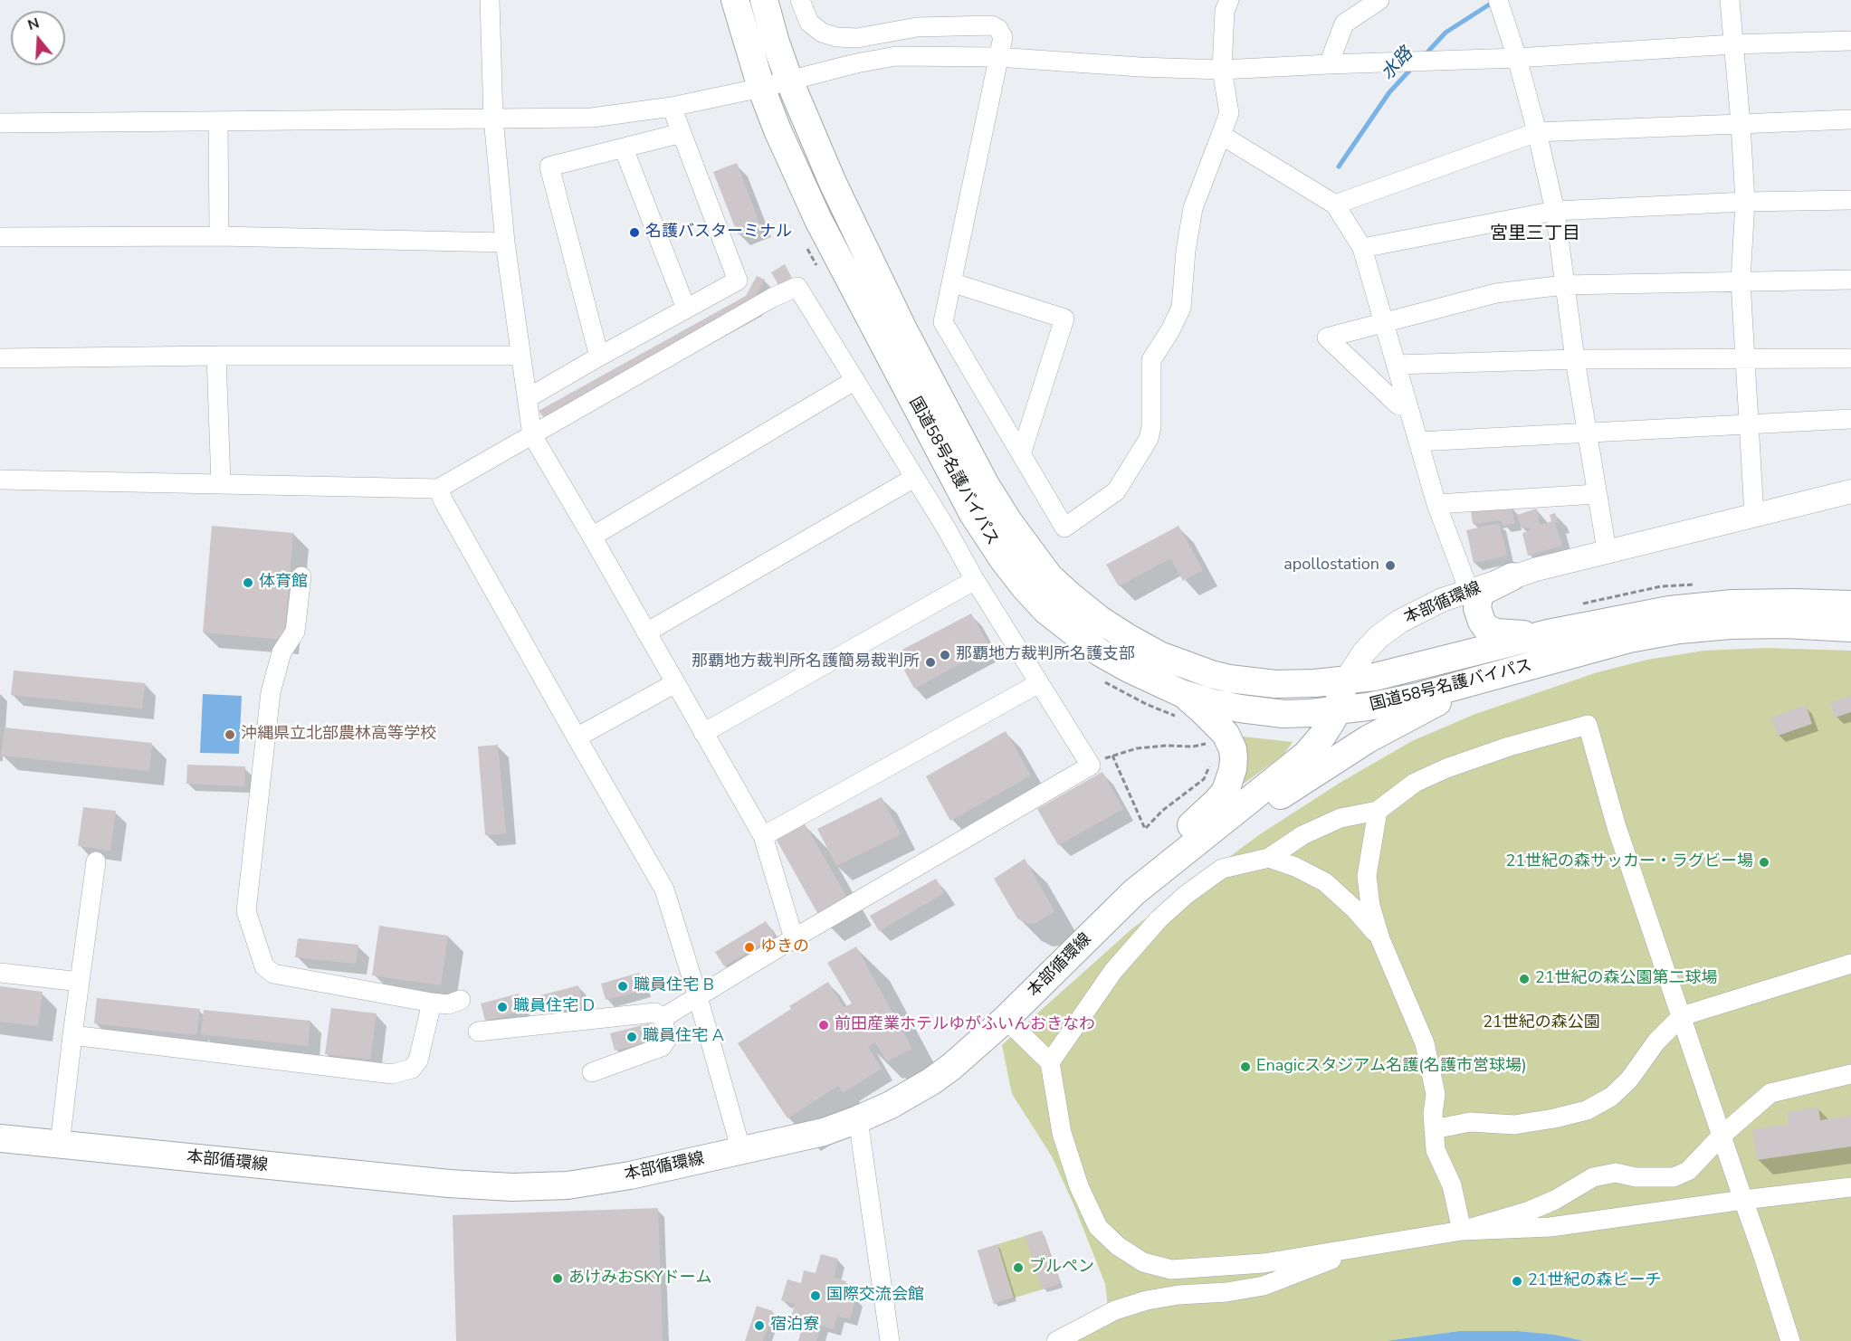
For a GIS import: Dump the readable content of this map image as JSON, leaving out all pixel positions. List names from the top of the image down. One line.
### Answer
{"streets":{"highway":["国道58号名護バイパス","本部循環線"]},"crossings":[["国道58号名護バイパス","本部循環線"]],"districts":["宮里三丁目"],"water":["水路"],"parks":["21世紀の森公園"],"places":["名護バスターミナル","apollostation","体育館","那覇地方裁判所名護支部","那覇地方裁判所名護簡易裁判所","沖縄県立北部農林高等学校","21世紀の森サッカー・ラグビー場","ゆきの","21世紀の森公園第二球場","職員住宅 B","職員住宅 D","前田産業ホテルゆがふいんおきなわ","職員住宅 A","Enagicスタジアム名護(名護市営球場)","ブルペン","あけみおSKYドーム","21世紀の森ビーチ","国際交流会館","宿泊寮"],"north":"top"}
